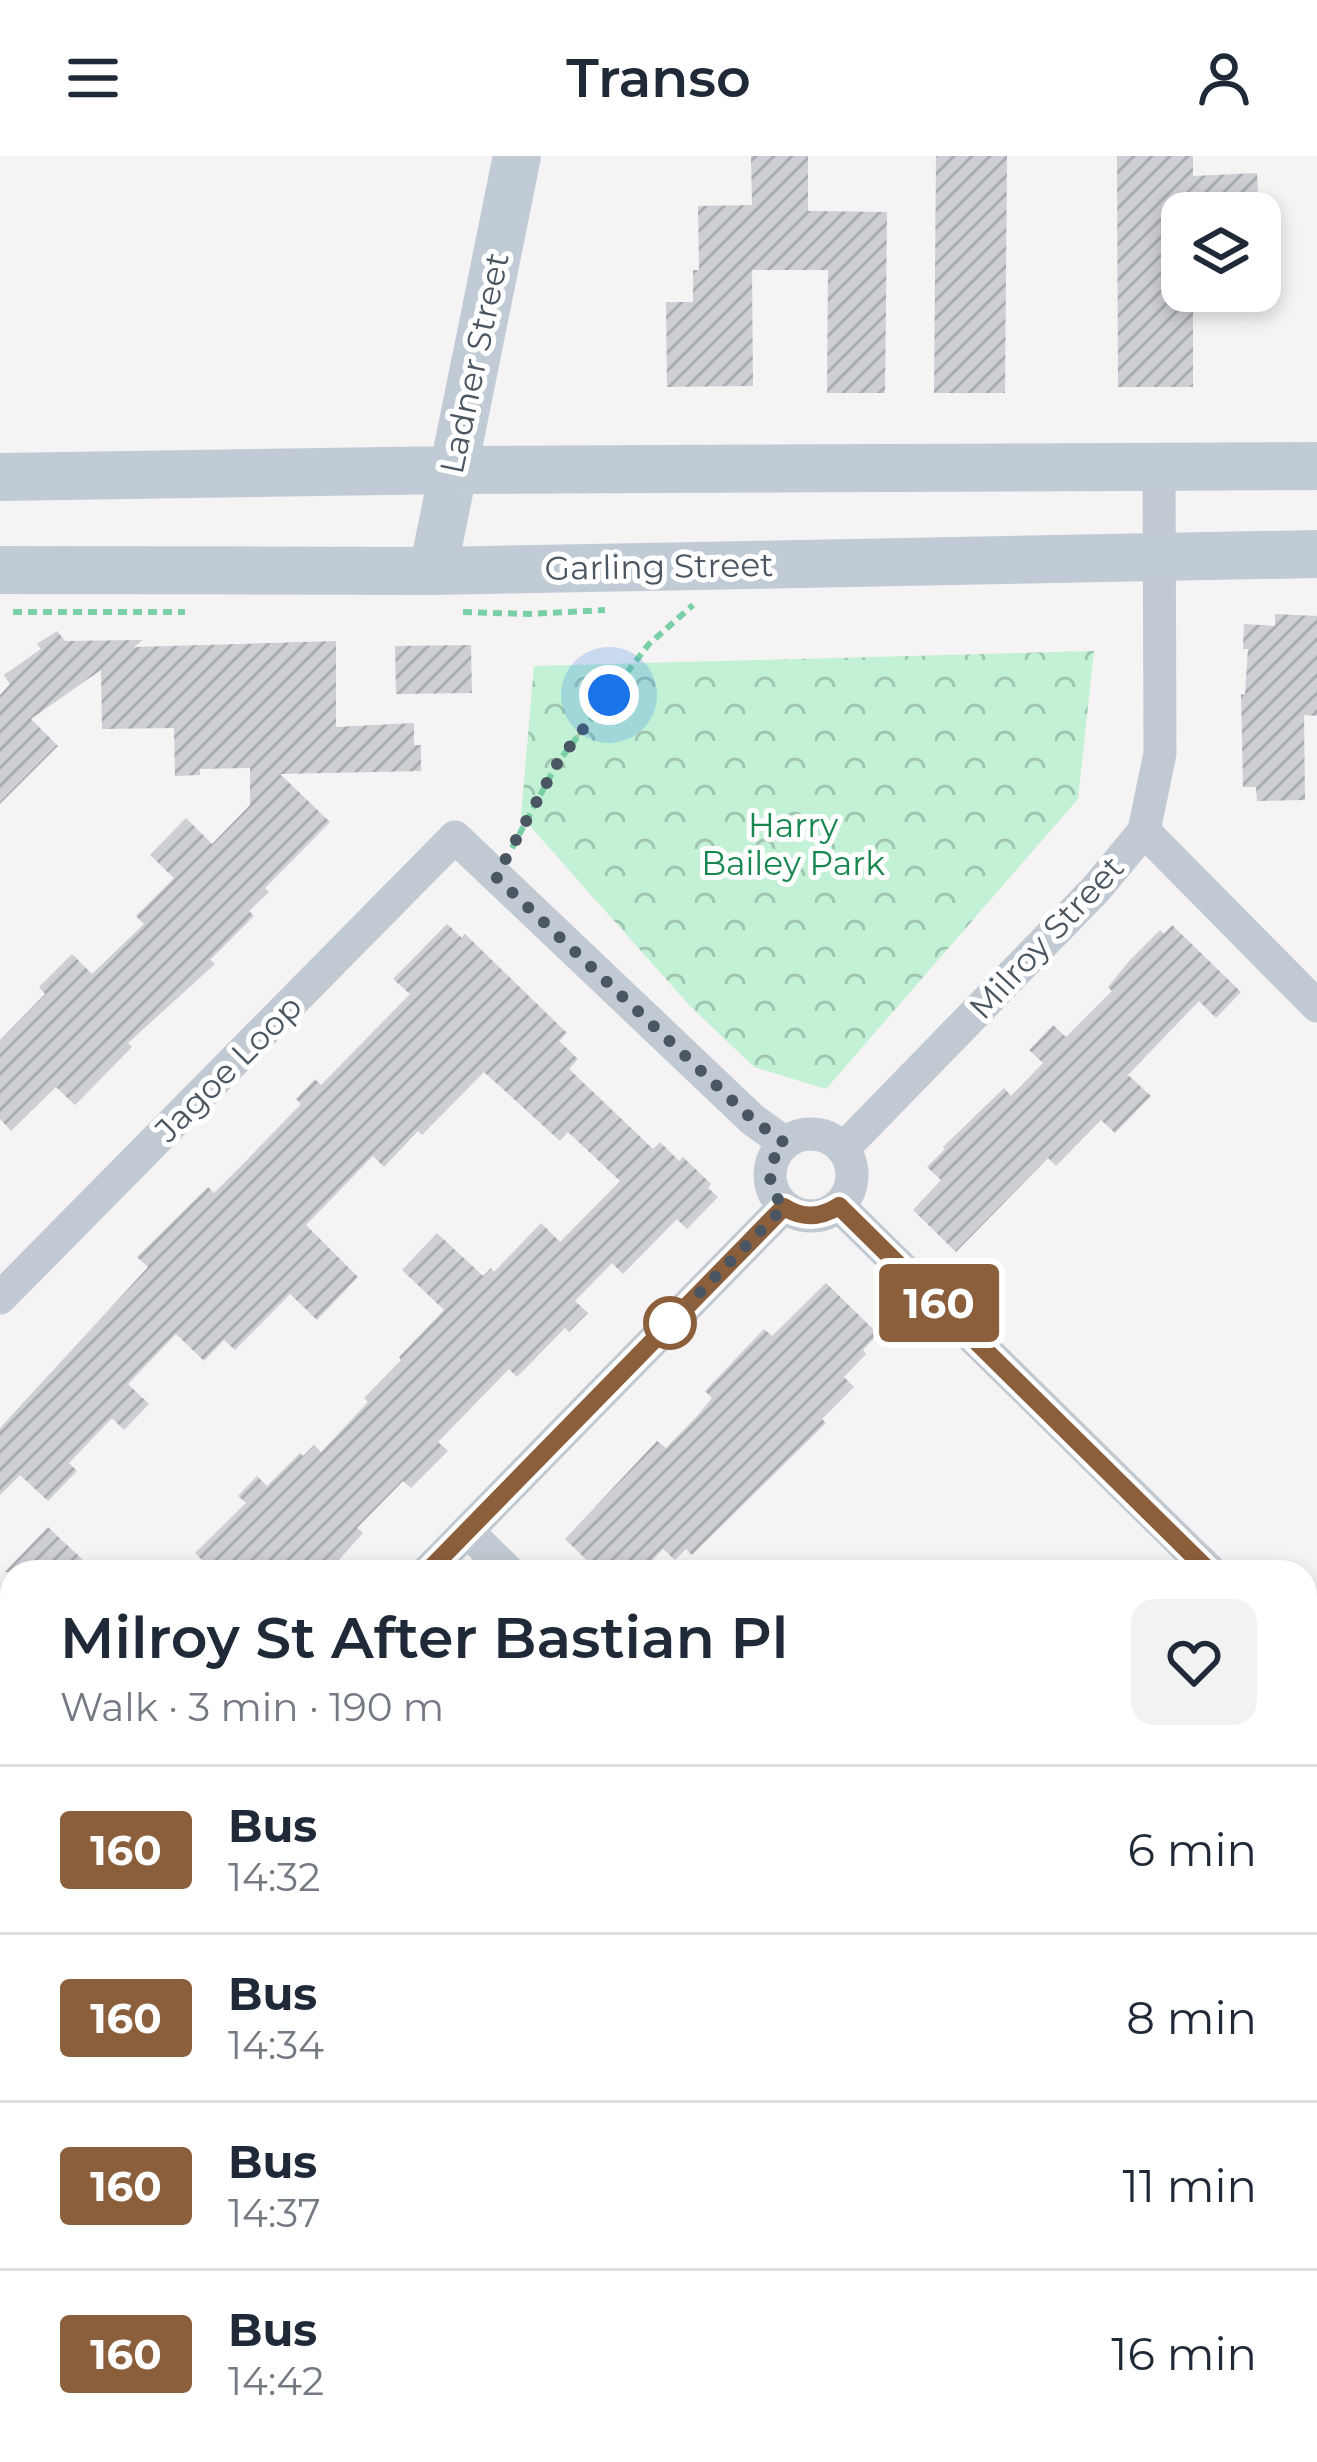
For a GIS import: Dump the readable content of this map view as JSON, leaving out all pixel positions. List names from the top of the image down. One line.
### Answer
{"streets":{"street":["Ladner Street","Garling Street","Milroy Street","Jagoe Loop"]},"crossings":[["Ladner Street","Garling Street"],["Garling Street","Milroy Street"]],"parks":["Harry Bailey Park"],"lines":["bus line 160"],"page":{"header":"Transo","on_map":"160","heading":["Milroy St After Bastian Pl","Walk · 3 min · 190 m"],"list":[{"mark":"160","name":"Bus","note":"14:32","value":"6 min"},{"mark":"160","name":"Bus","note":"14:34","value":"8 min"},{"mark":"160","name":"Bus","note":"14:37","value":"11 min"},{"mark":"160","name":"Bus","note":"14:42","value":"16 min"}]}}
